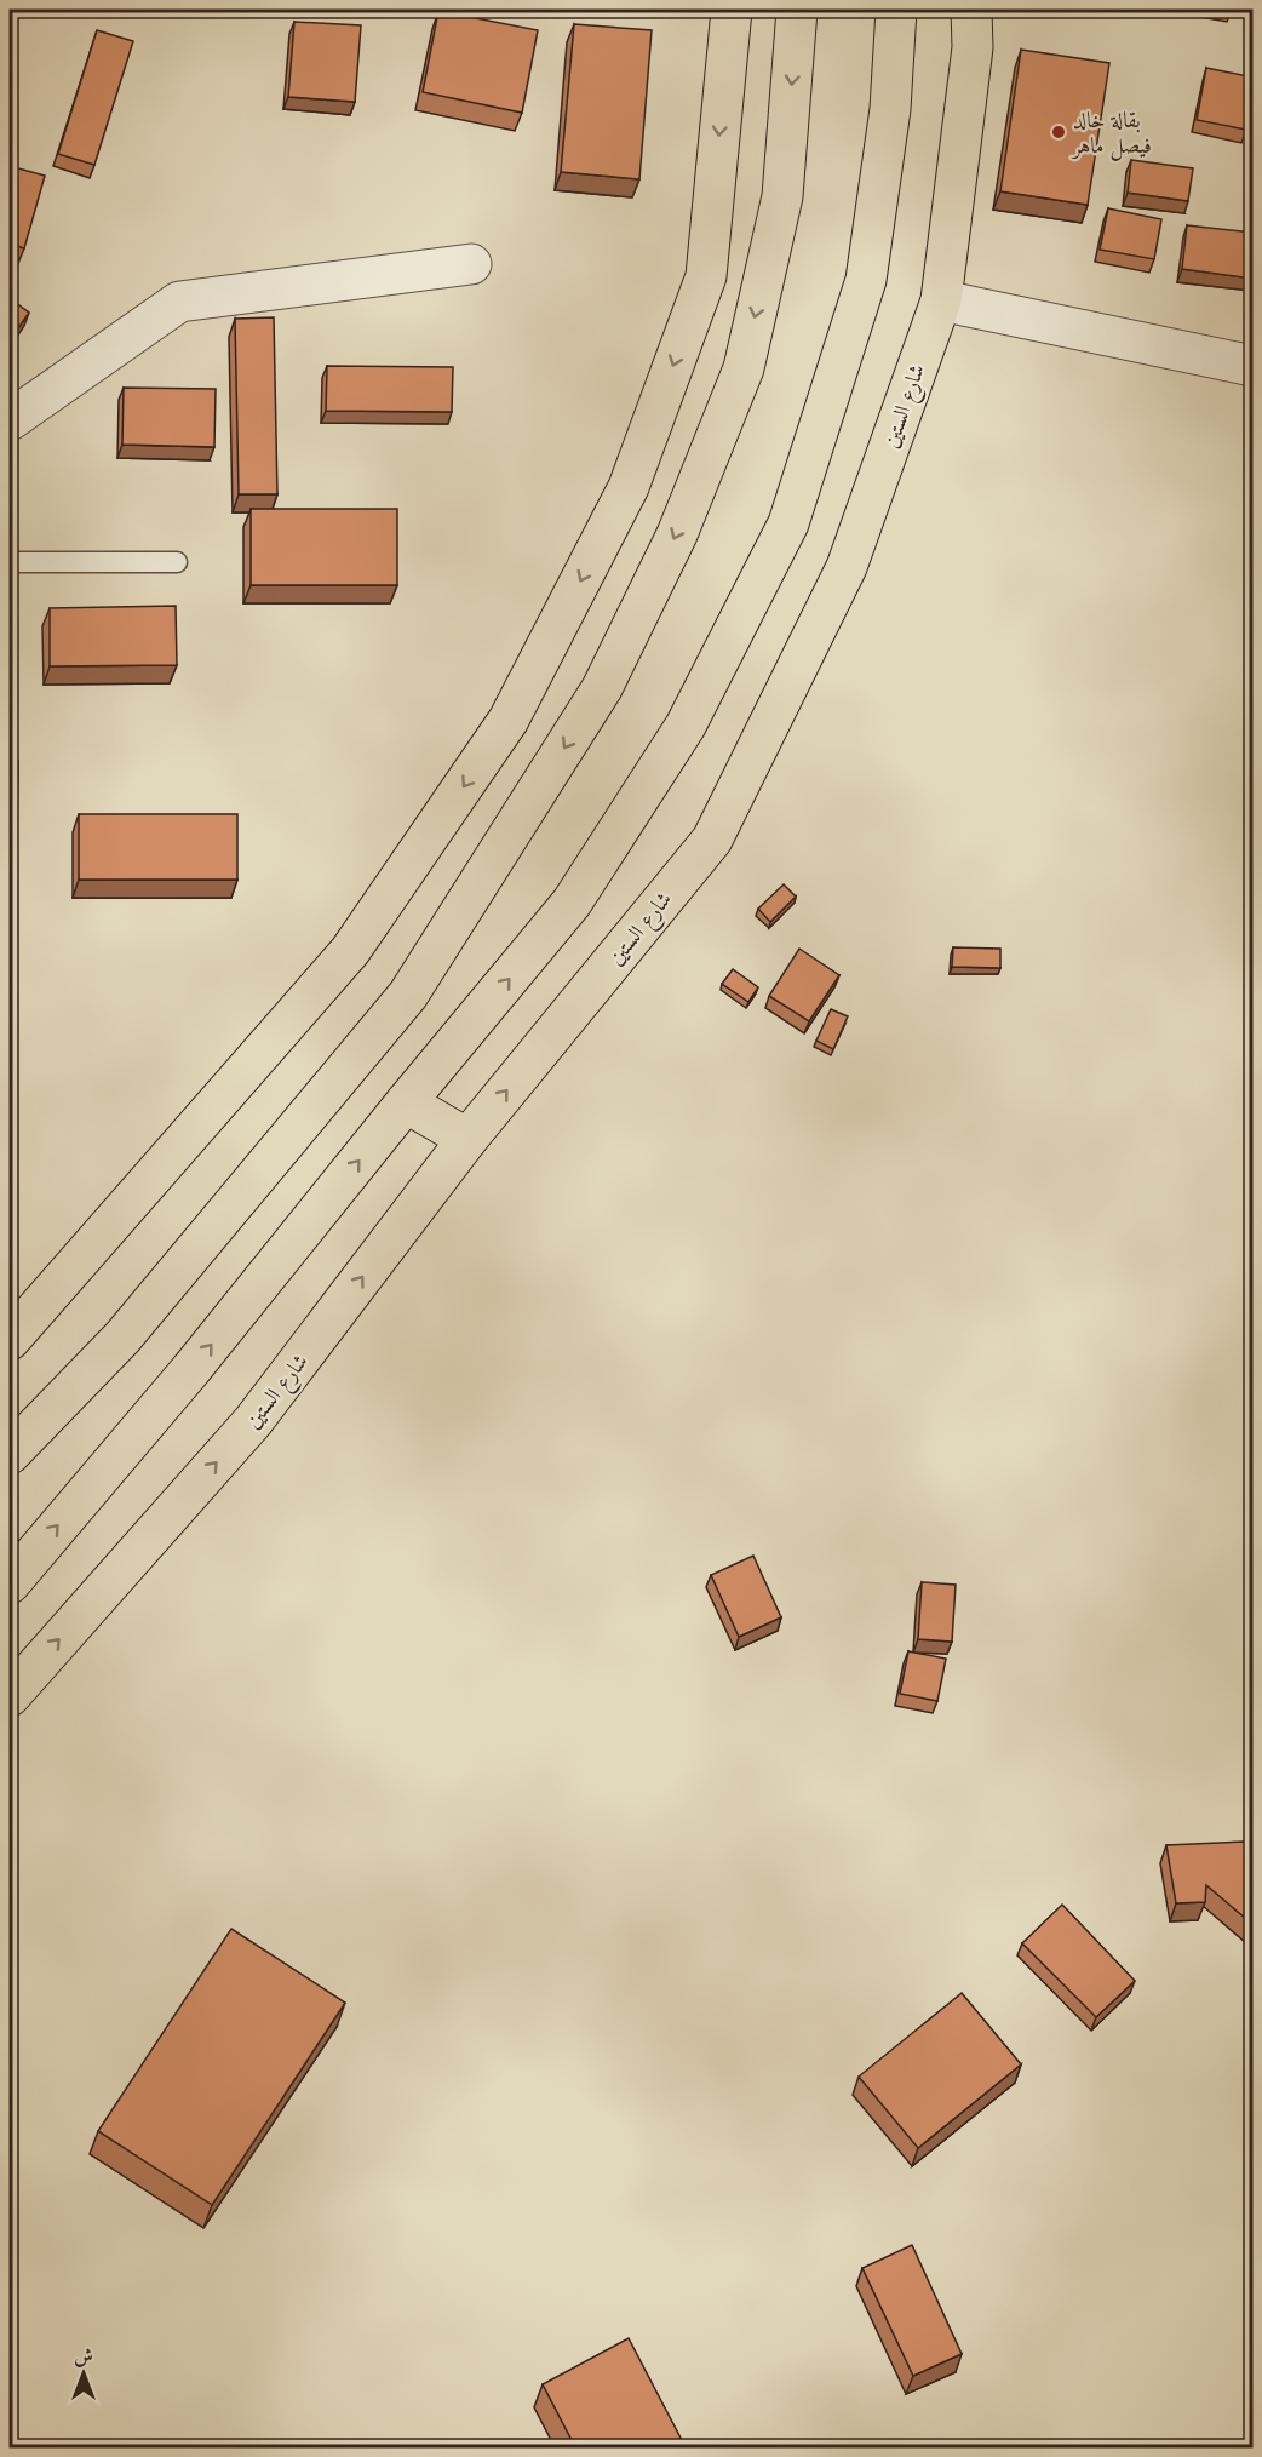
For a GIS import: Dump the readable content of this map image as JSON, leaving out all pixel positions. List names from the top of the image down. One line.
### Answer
{"streets":{"main road":["شارع الستين"]},"places":["بقالة خالد فيصل ماهر"],"north":"top"}
